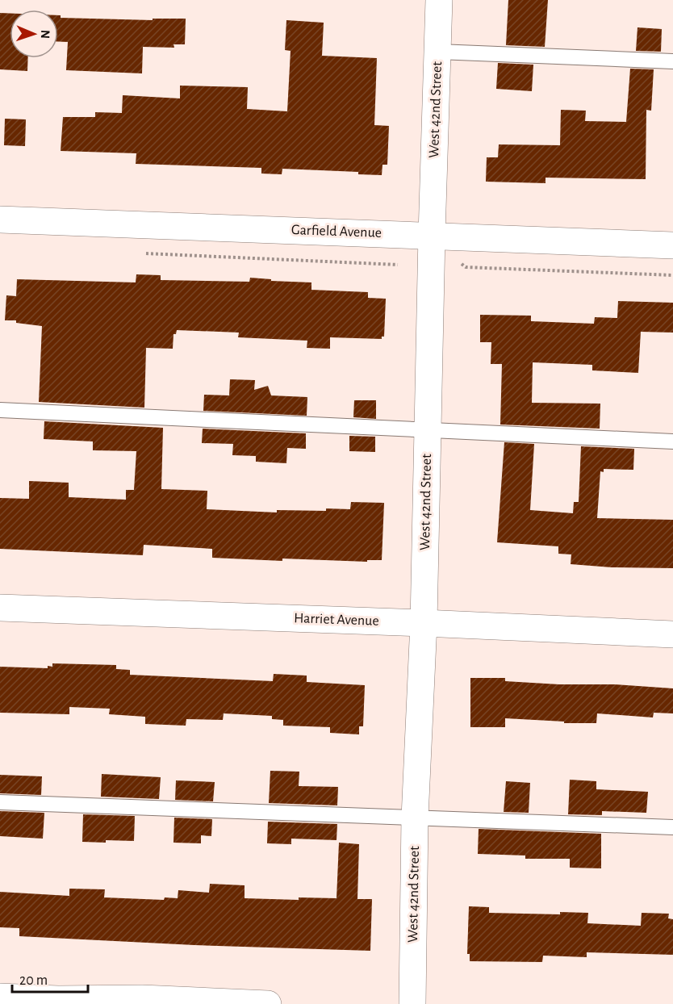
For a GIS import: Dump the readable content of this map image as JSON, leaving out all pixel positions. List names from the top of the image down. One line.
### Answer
{"streets":{"street":["West 42nd Street","Garfield Avenue","Harriet Avenue"]},"crossings":[["West 42nd Street","Garfield Avenue"],["West 42nd Street","Harriet Avenue"]],"scale_bar":"20 m","north":"right"}
